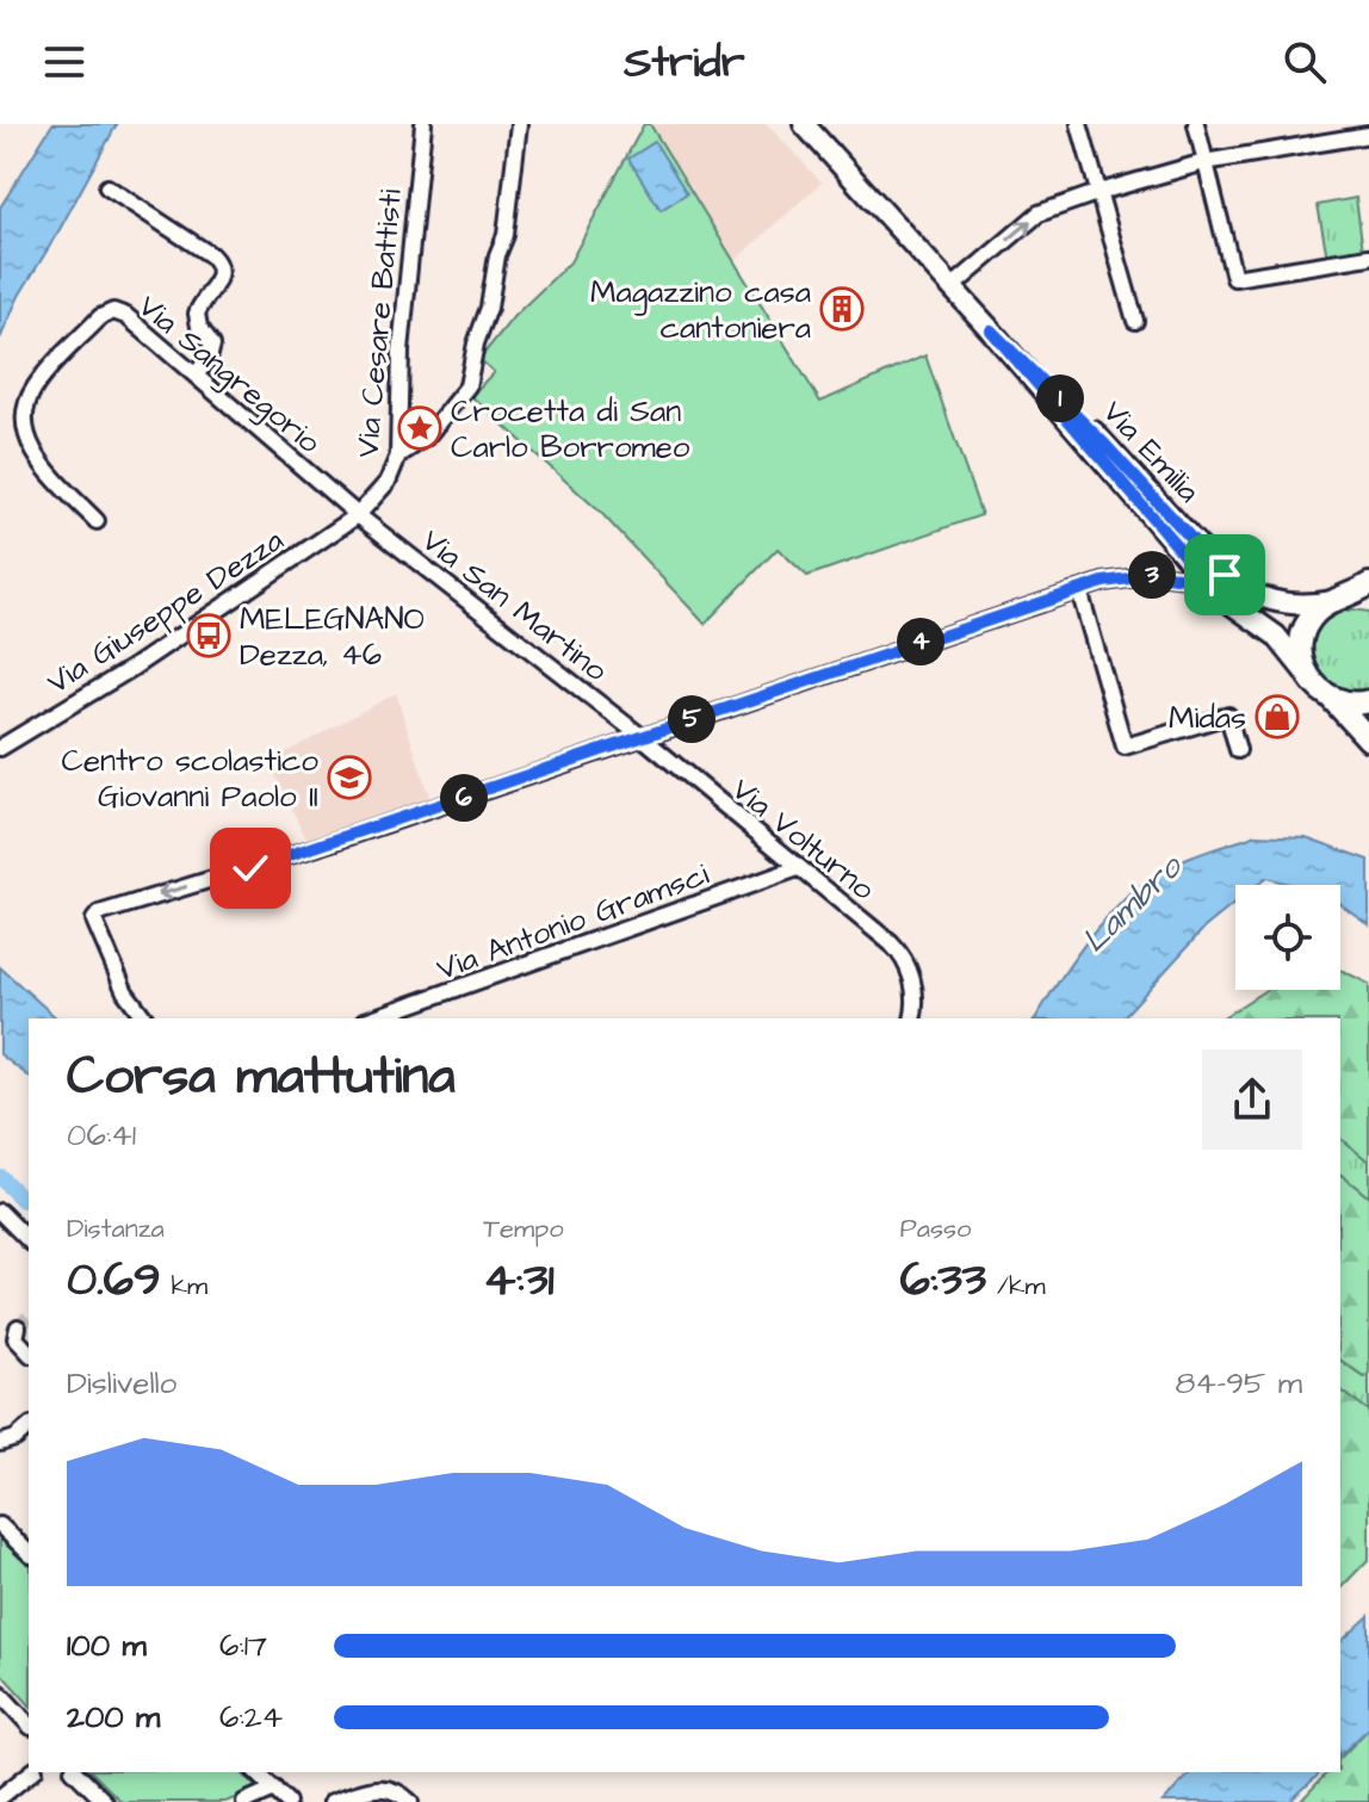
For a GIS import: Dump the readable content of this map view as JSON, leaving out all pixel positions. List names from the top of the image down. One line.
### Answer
{"streets":{"street":["Via Cesare Battisti","Via Sangregorio","Via Emilia","Via San Martino","Via Giuseppe Dezza","Via Volturno","Via Antonio Gramsci"]},"crossings":[["Via Cesare Battisti","Via Sangregorio"],["Via Cesare Battisti","Via San Martino"],["Via Cesare Battisti","Via Giuseppe Dezza"],["Via Sangregorio","Via San Martino"],["Via Sangregorio","Via Giuseppe Dezza"],["Via San Martino","Via Giuseppe Dezza"],["Via San Martino","Via Volturno"],["Via Volturno","Via Antonio Gramsci"]],"water":["Lambro"],"places":{"building":["Magazzino casa cantoniera"],"place":["Crocetta di San Carlo Borromeo"],"bus stop":["MELEGNANO Dezza, 46"],"shop":["Midas"],"school or university":["Centro scolastico Giovanni Paolo II"]},"page":{"header":"Stridr","pins":["1","3","4","5","6"],"heading":["Corsa mattutina","06:41"],"stats":[["Distanza","0.69 km"],["Tempo","4:31"],["Passo","6:33 /km"]],"chart":["Dislivello","84–95 m"],"list":[{"name":"100 m","note":"6:17"},{"name":"200 m","note":"6:24"}]}}
